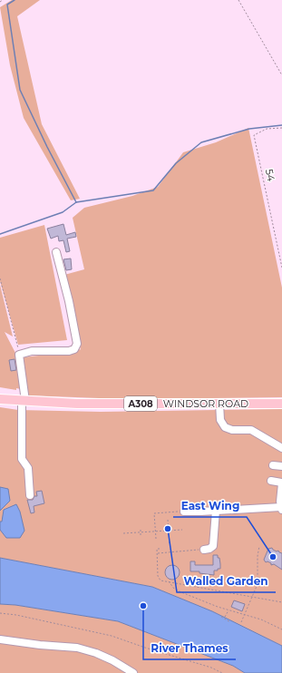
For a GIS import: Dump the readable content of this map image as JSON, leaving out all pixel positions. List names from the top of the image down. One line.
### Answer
{"streets":{"main road":["A308","WINDSOR ROAD"],"path":["54"]},"places":["Walled Garden","East Wing","River Thames"]}
